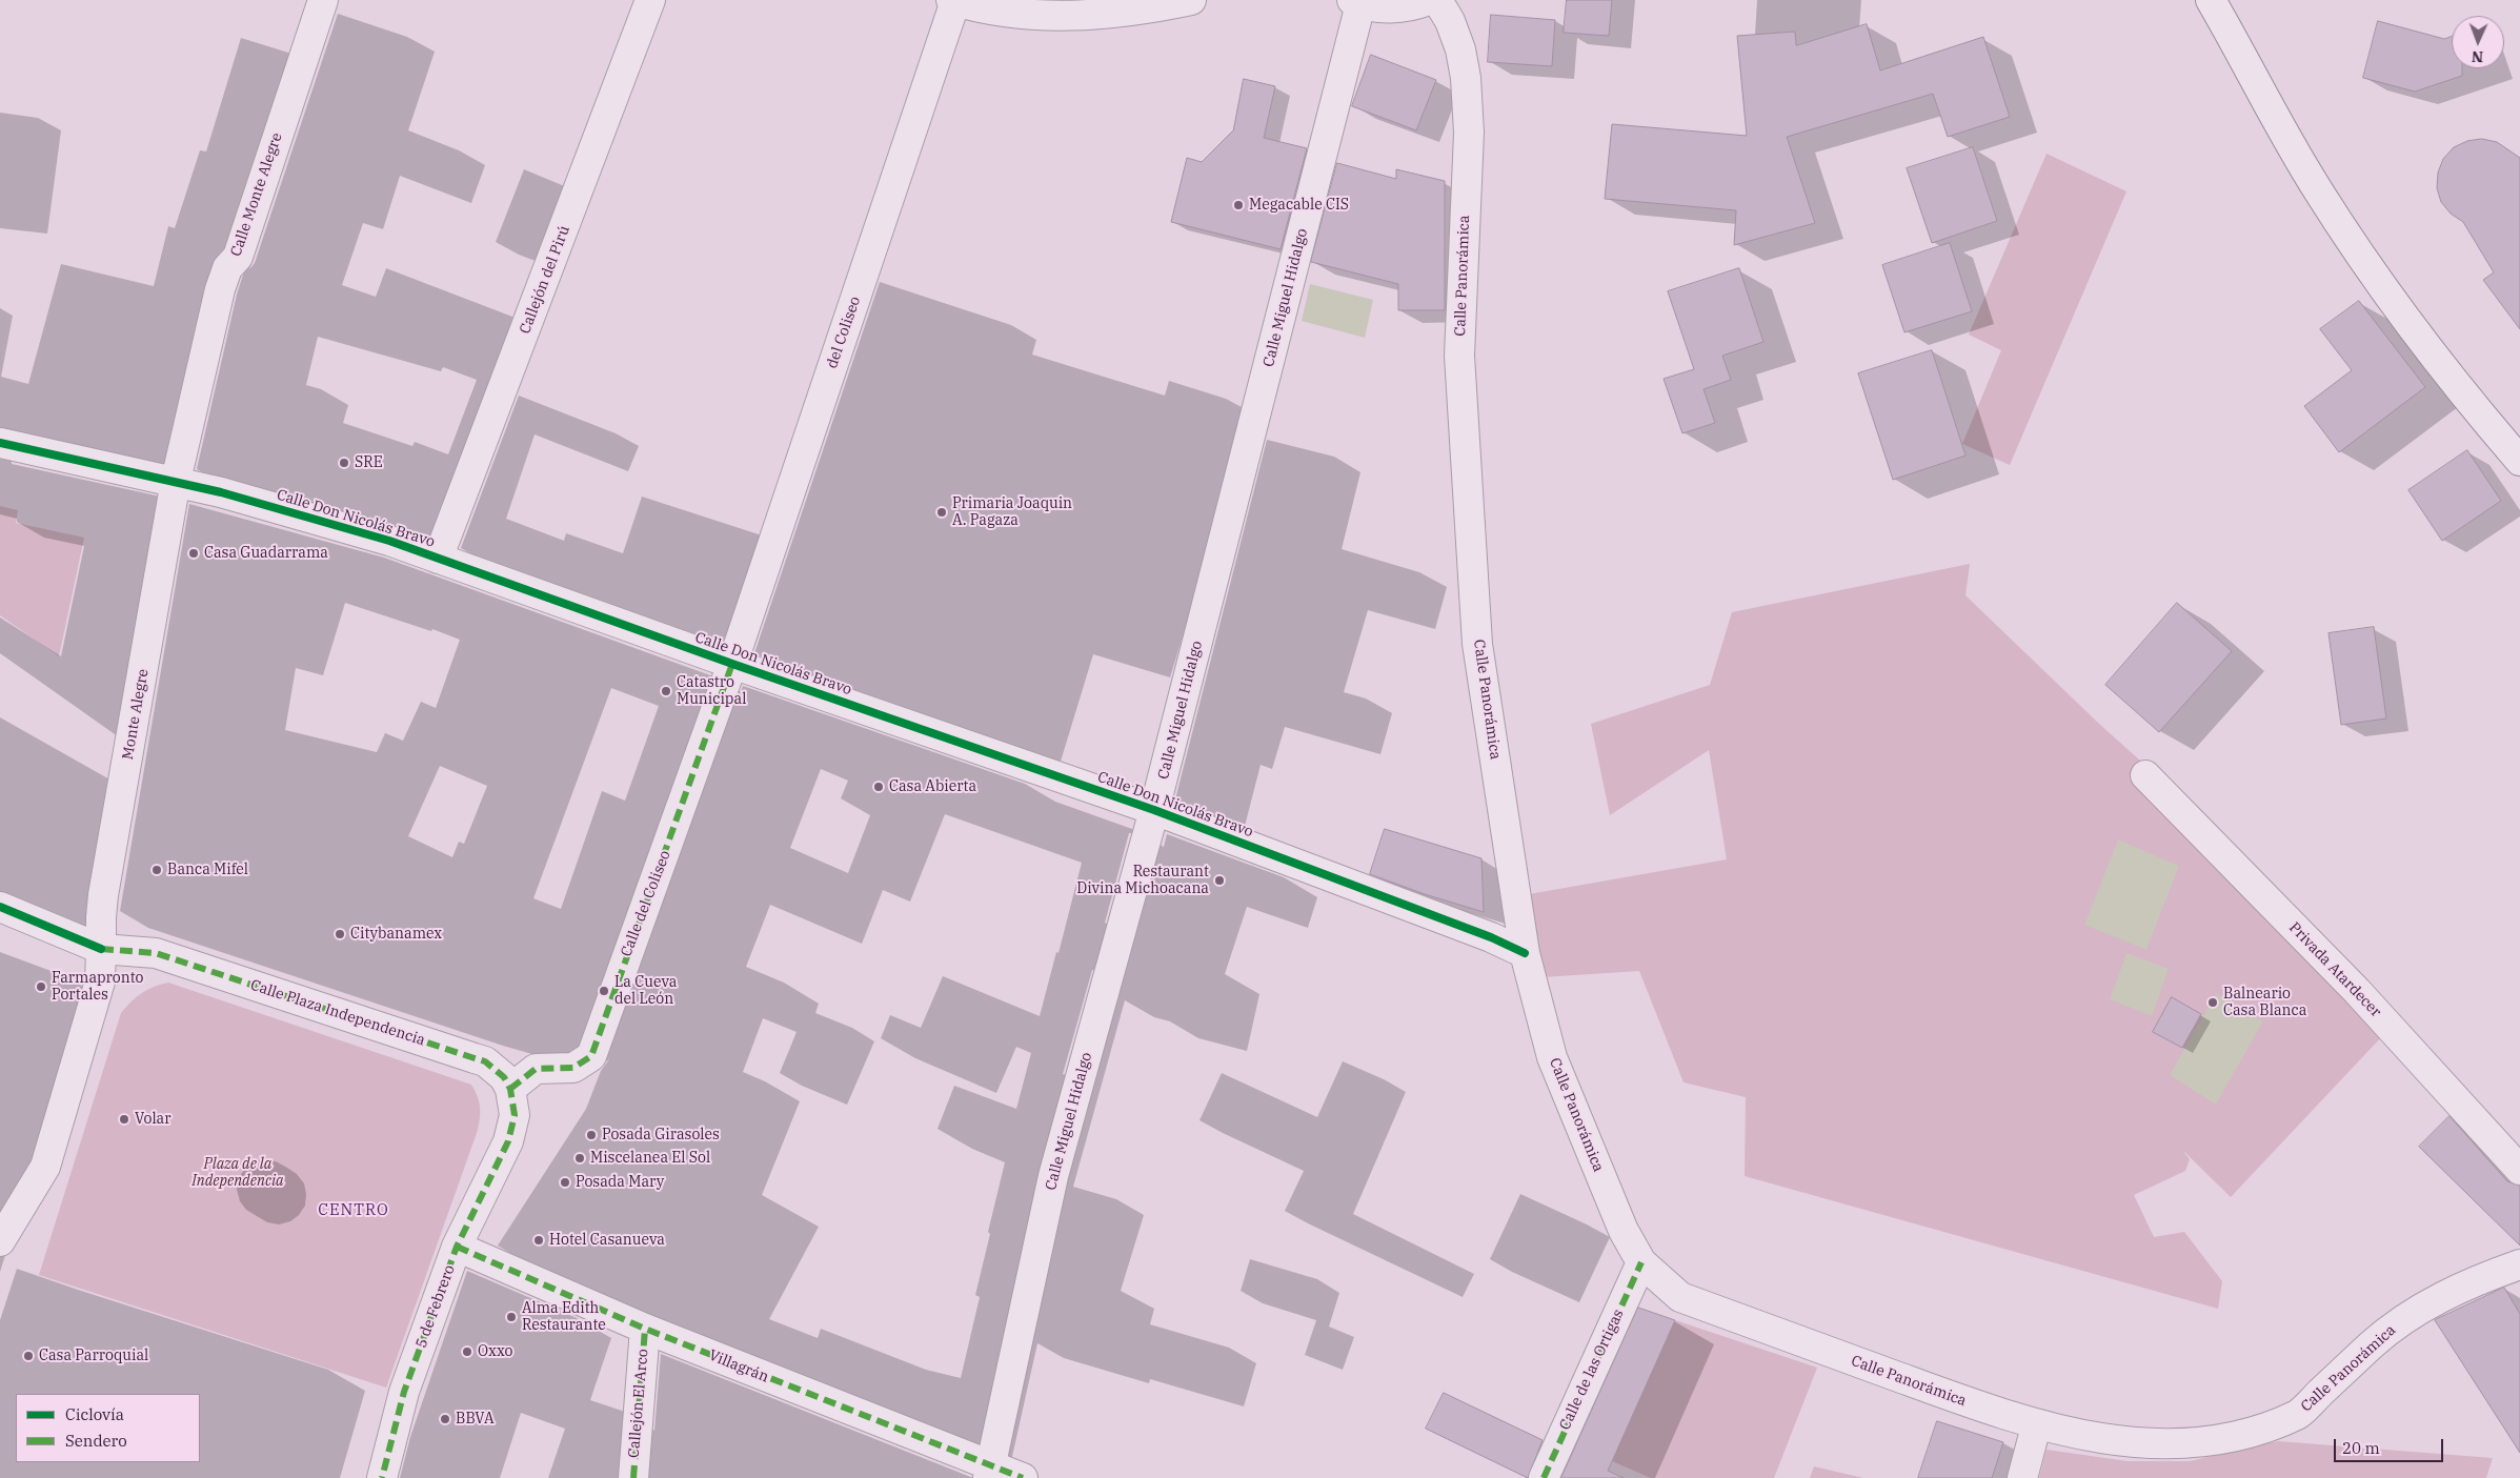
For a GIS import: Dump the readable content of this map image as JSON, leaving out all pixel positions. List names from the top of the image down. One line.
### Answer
{"streets":{"street":["Calle Monte Alegre","Calle Panorámica","Callejón del Pirú","Calle Miguel Hidalgo","del Coliseo","Calle Don Nicolás Bravo","Monte Alegre","Calle del Coliseo","Privada Atardecer","Calle Plaza Independencia","5 de Febrero","Villagrán","Calle de las Ortigas","Callejón El Arco"]},"crossings":[["Calle Monte Alegre","Calle Don Nicolás Bravo"],["Calle Monte Alegre","Monte Alegre"],["Calle Panorámica","Calle Don Nicolás Bravo"],["Calle Panorámica","Calle de las Ortigas"],["Callejón del Pirú","Calle Don Nicolás Bravo"],["Calle Miguel Hidalgo","Calle Don Nicolás Bravo"],["Calle Miguel Hidalgo","Villagrán"],["del Coliseo","Calle Don Nicolás Bravo"],["del Coliseo","Calle del Coliseo"],["Calle Don Nicolás Bravo","Monte Alegre"],["Calle Don Nicolás Bravo","Calle del Coliseo"],["Monte Alegre","Calle Plaza Independencia"],["Calle del Coliseo","Calle Plaza Independencia"],["Calle Plaza Independencia","5 de Febrero"],["5 de Febrero","Villagrán"],["Villagrán","Callejón El Arco"]],"districts":["CENTRO"],"parks":["Plaza de la Independencia"],"places":["Megacable CIS","SRE","Primaria Joaquin A. Pagaza","Casa Guadarrama","Catastro Municipal","Casa Abierta","Banca Mifel","Restaurant Divina Michoacana","Citybanamex","Farmapronto Portales","La Cueva del León","Balneario Casa Blanca","Volar","Posada Girasoles","Miscelanea El Sol","Posada Mary","Hotel Casanueva","Alma Edith Restaurante","Oxxo","Casa Parroquial","BBVA"],"legend":["Ciclovía","Sendero"],"scale_bar":"20 m","north":"bottom"}
